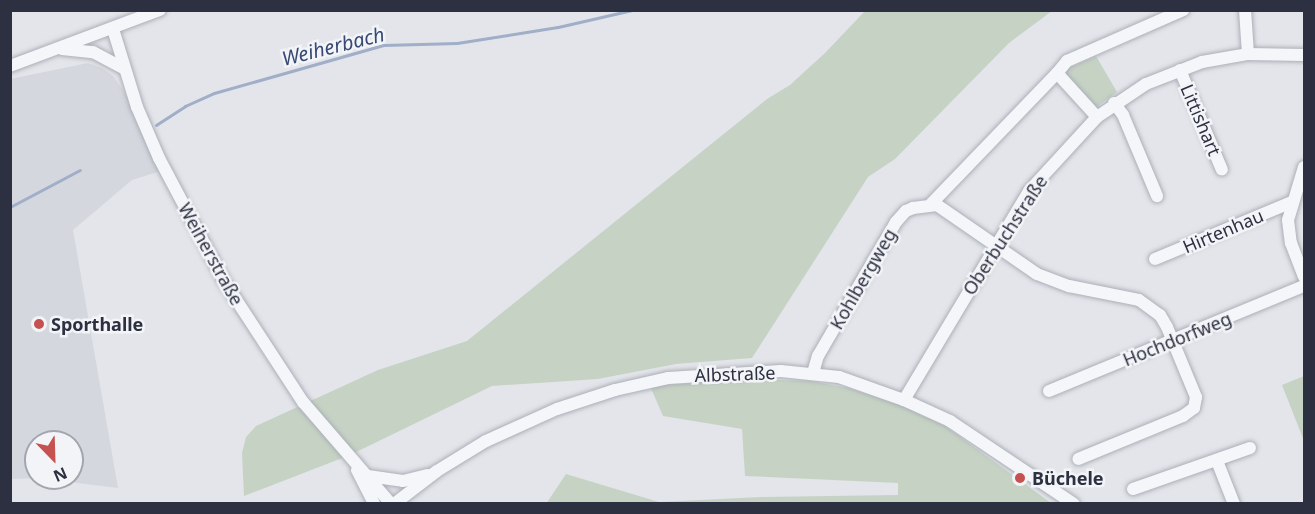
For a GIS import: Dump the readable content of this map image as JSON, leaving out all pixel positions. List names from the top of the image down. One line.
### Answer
{"streets":{"street":["Littishart","Hirtenhau","Oberbuchstraße","Weiherstraße","Kohlbergweg","Hochdorfweg","Albstraße"]},"crossings":[["Littishart","Oberbuchstraße"],["Oberbuchstraße","Albstraße"],["Weiherstraße","Albstraße"],["Kohlbergweg","Albstraße"]],"water":["Weiherbach"],"places":["Sporthalle","Büchele"],"north":"bottom right"}
